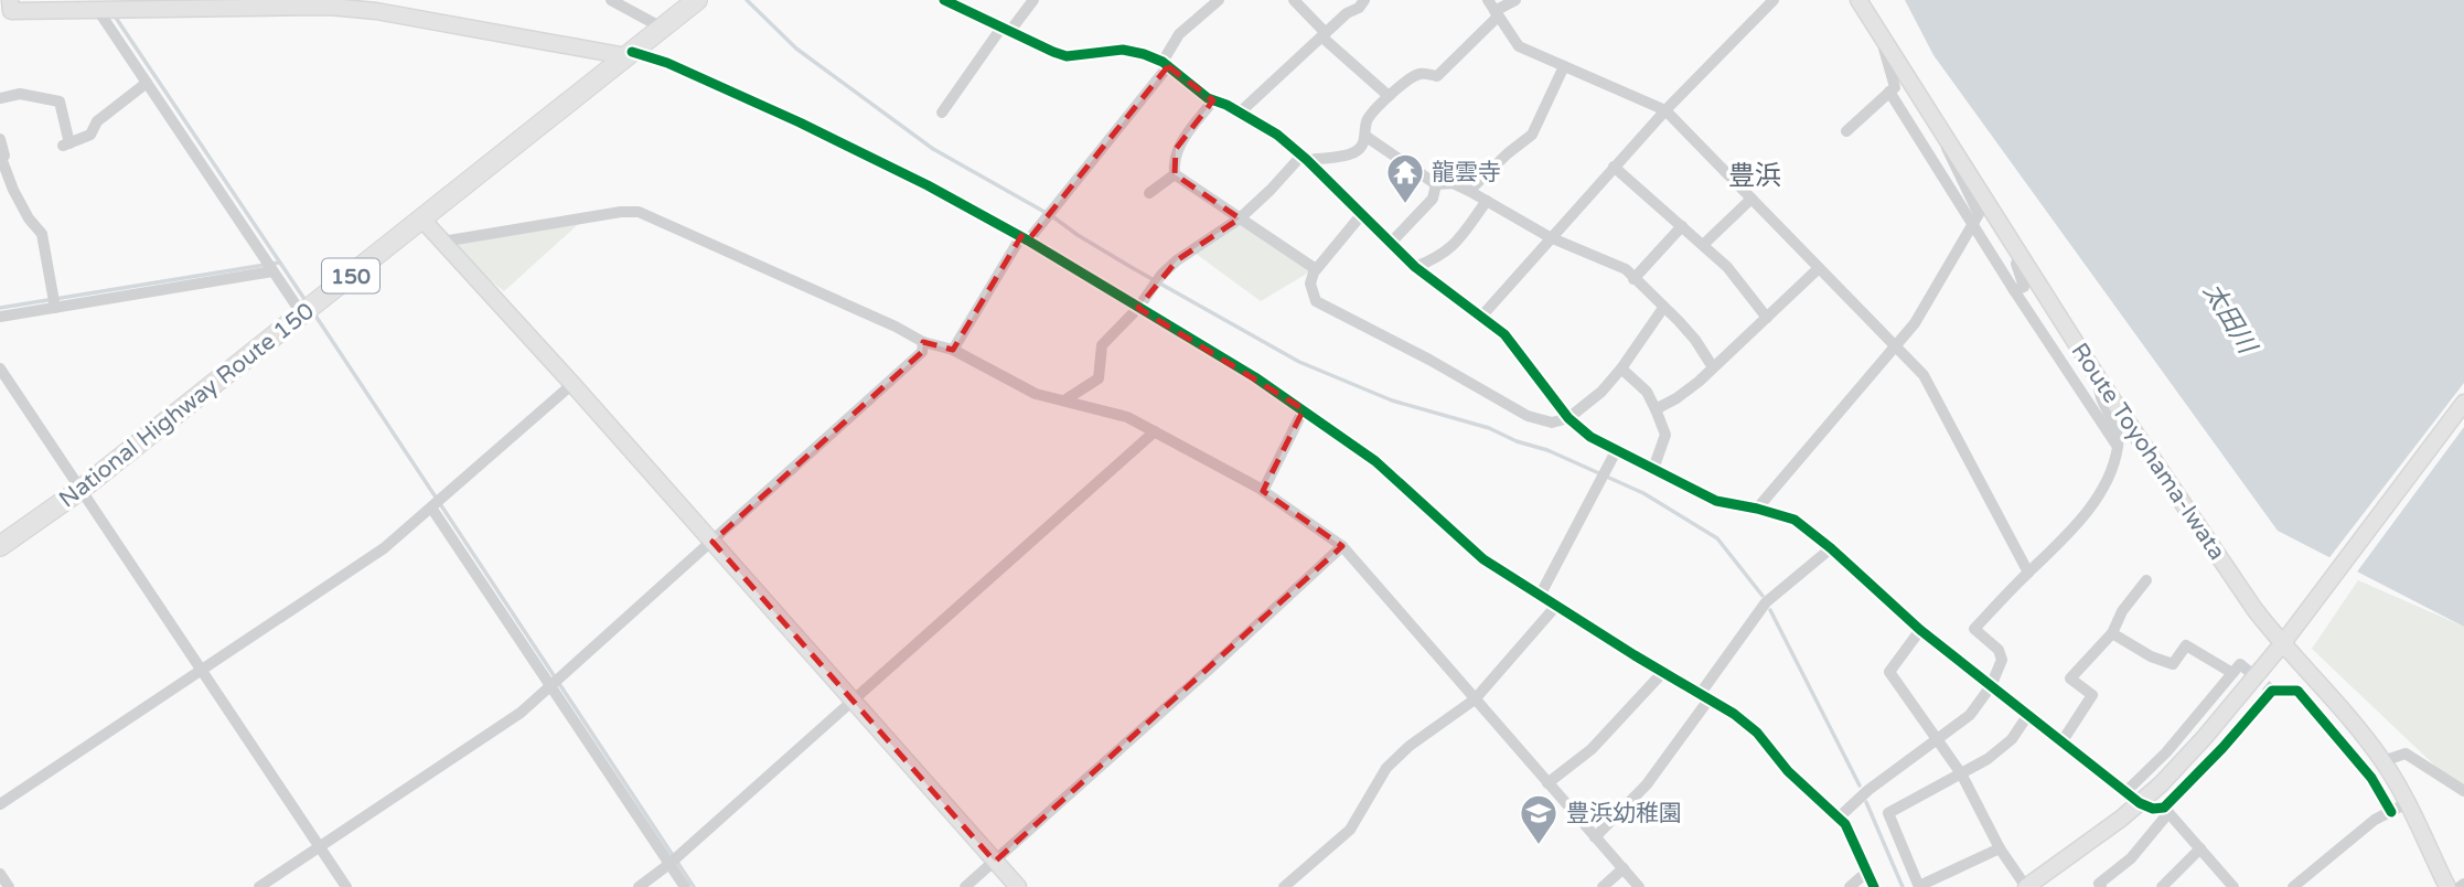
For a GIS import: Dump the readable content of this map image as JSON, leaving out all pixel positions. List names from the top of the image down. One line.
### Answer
{"streets":{"highway":["150","National Highway Route 150"],"street":["Route Toyohama-Iwata"]},"districts":["豊浜"],"water":["太田川"],"places":{"temple":["龍雲寺"],"school or university":["豊浜幼稚園"]}}
